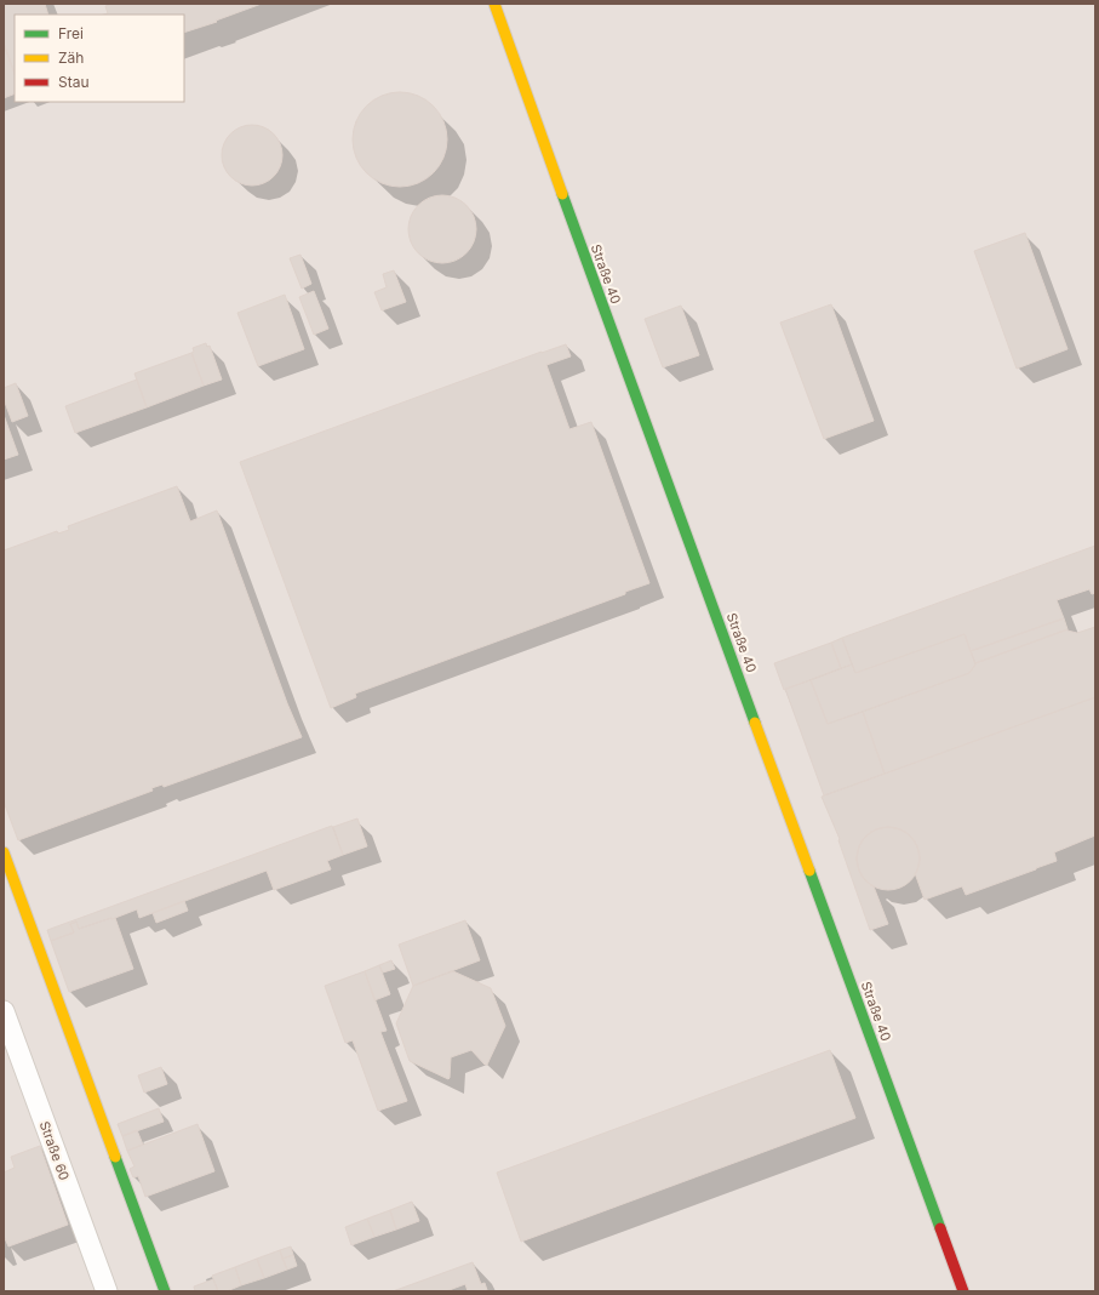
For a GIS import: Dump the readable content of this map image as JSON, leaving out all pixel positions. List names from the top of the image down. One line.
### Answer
{"streets":{"street":["Straße 40","Straße 60"]},"legend":["Frei","Zäh","Stau"]}
